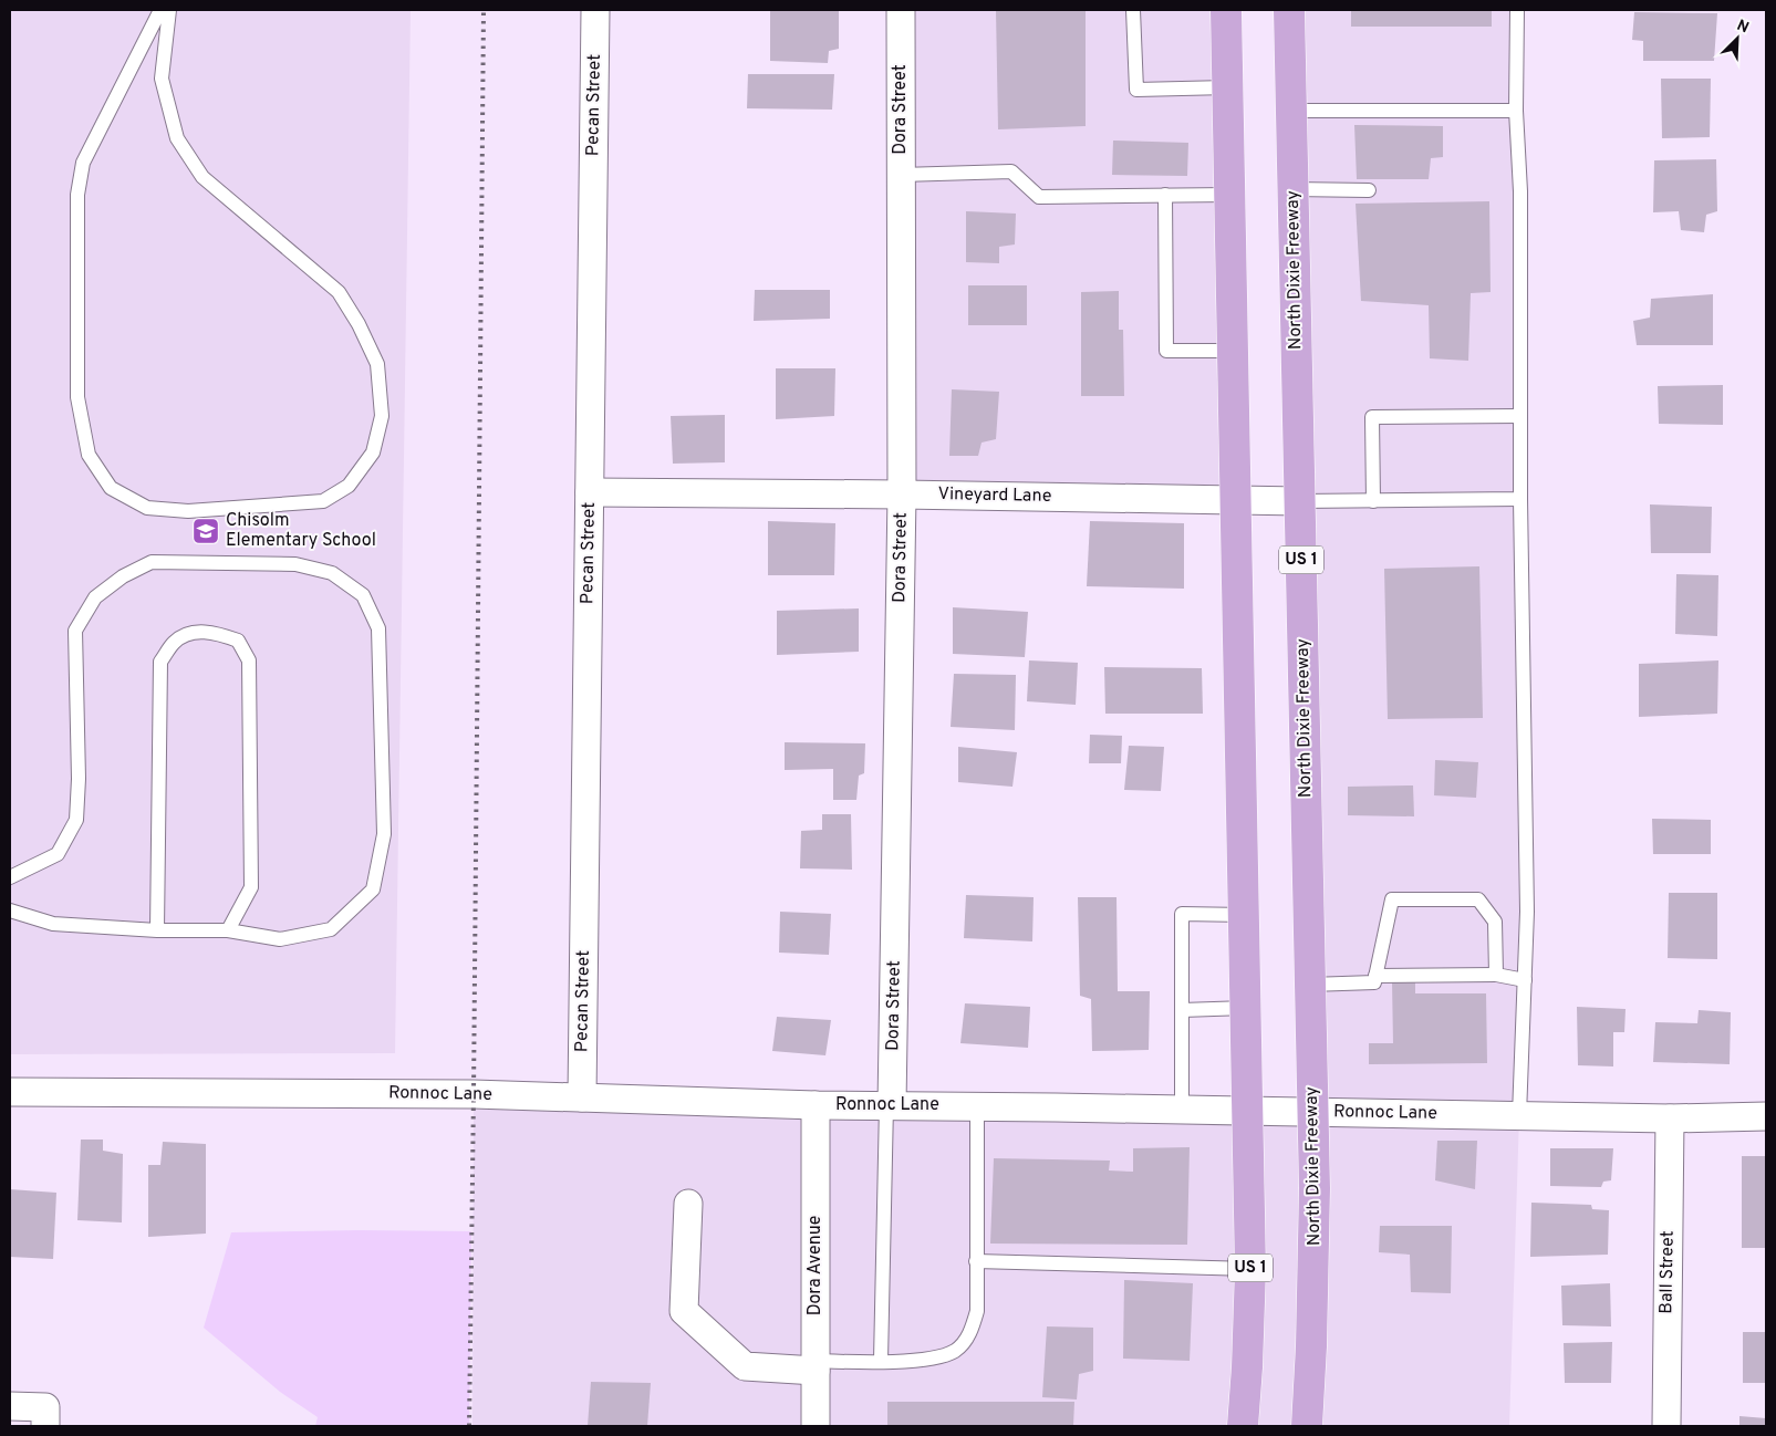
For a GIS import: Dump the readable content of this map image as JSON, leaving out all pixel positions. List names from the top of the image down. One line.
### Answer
{"streets":{"main road":["North Dixie Freeway","US 1"],"street":["Pecan Street","Dora Street","Vineyard Lane","Ronnoc Lane","Dora Avenue","Ball Street"]},"crossings":[["Pecan Street","Vineyard Lane"],["Pecan Street","Ronnoc Lane"],["Dora Street","Vineyard Lane"],["Dora Street","Ronnoc Lane"],["North Dixie Freeway","Vineyard Lane"],["North Dixie Freeway","Ronnoc Lane"],["Vineyard Lane","US 1"],["US 1","Ronnoc Lane"],["Ronnoc Lane","Dora Avenue"],["Ronnoc Lane","Ball Street"]],"places":{"school or university":["Chisolm Elementary School"]},"north":"top right"}
